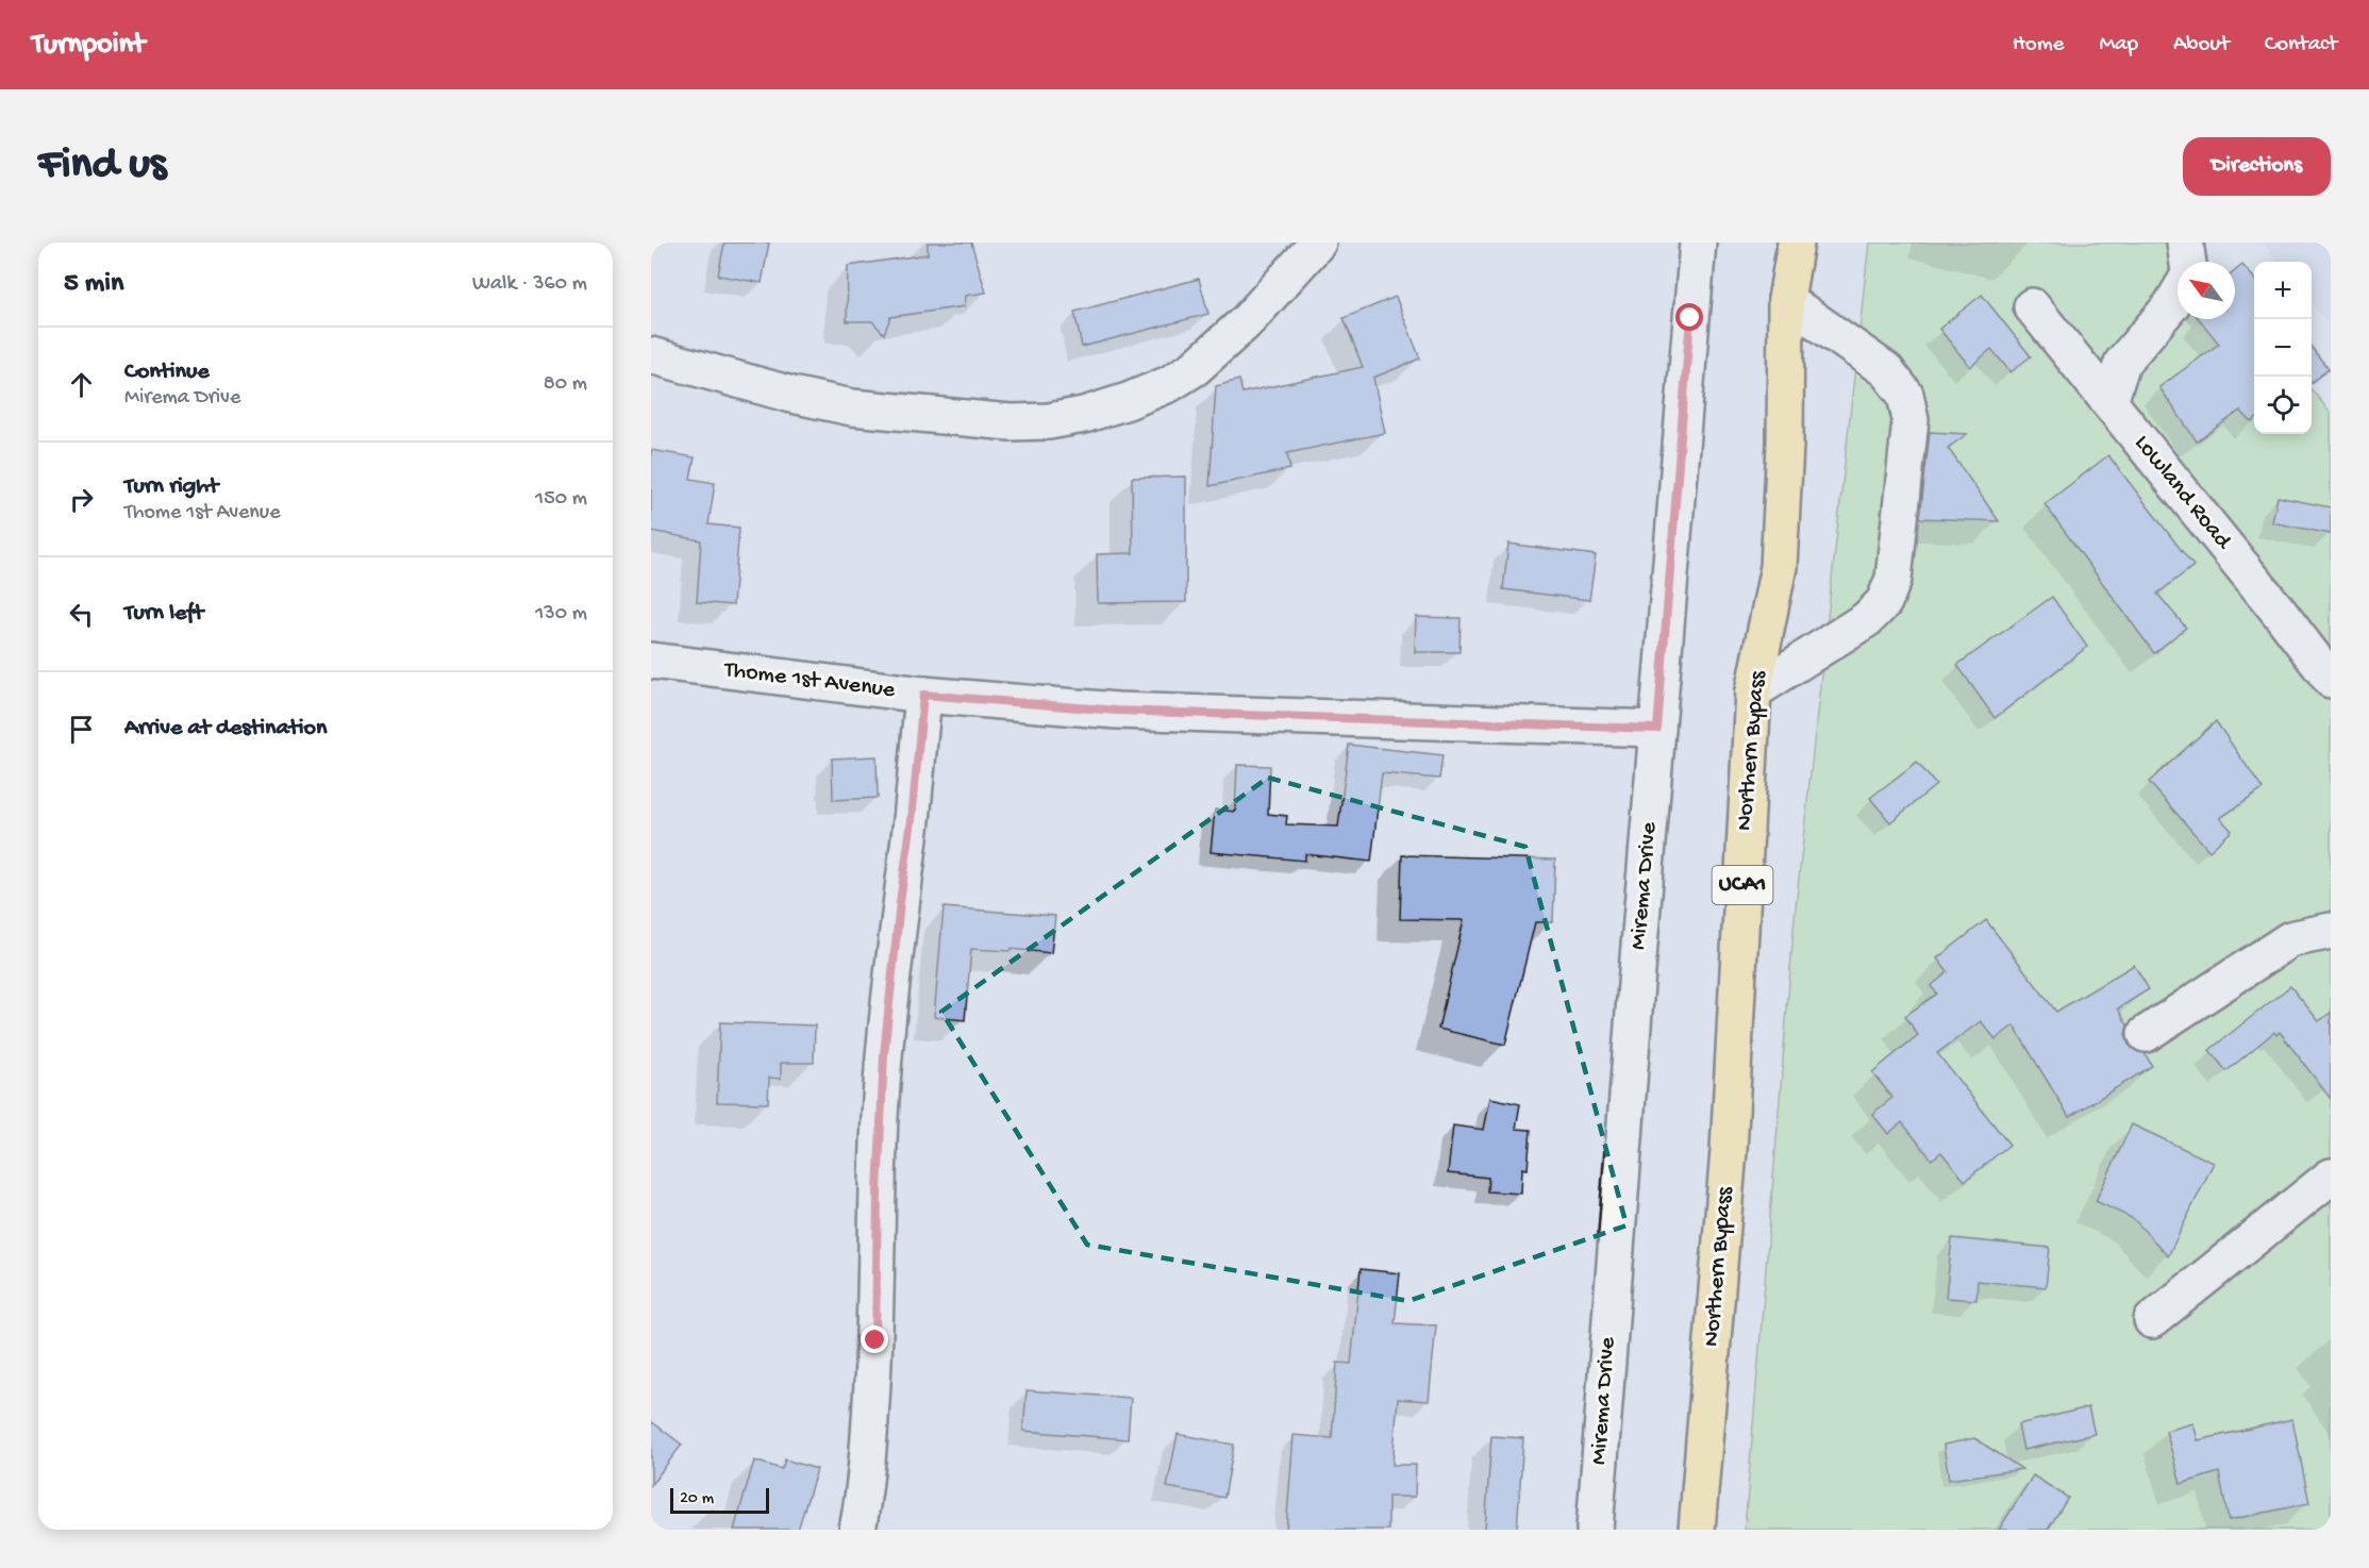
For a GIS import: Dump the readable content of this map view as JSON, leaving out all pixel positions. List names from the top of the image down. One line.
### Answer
{"streets":{"main road":["Northern Bypass","UCA1"],"street":["Lowland Road","Thome 1st Avenue","Mirema Drive"]},"crossings":[["Thome 1st Avenue","Mirema Drive"]],"scale_bar":"20 m","north":"top left","page":{"header":"Turnpoint","nav":["Home","Map","About","Contact"],"buttons":"Directions","title":"Find us","heading":["5 min","Walk · 360 m"],"map_buttons":["+","−"],"list":[["Continue","Mirema Drive","80 m"],["Turn right","Thome 1st Avenue","150 m"],["Turn left","130 m"],"Arrive at destination"],"scale":"20 m"}}
